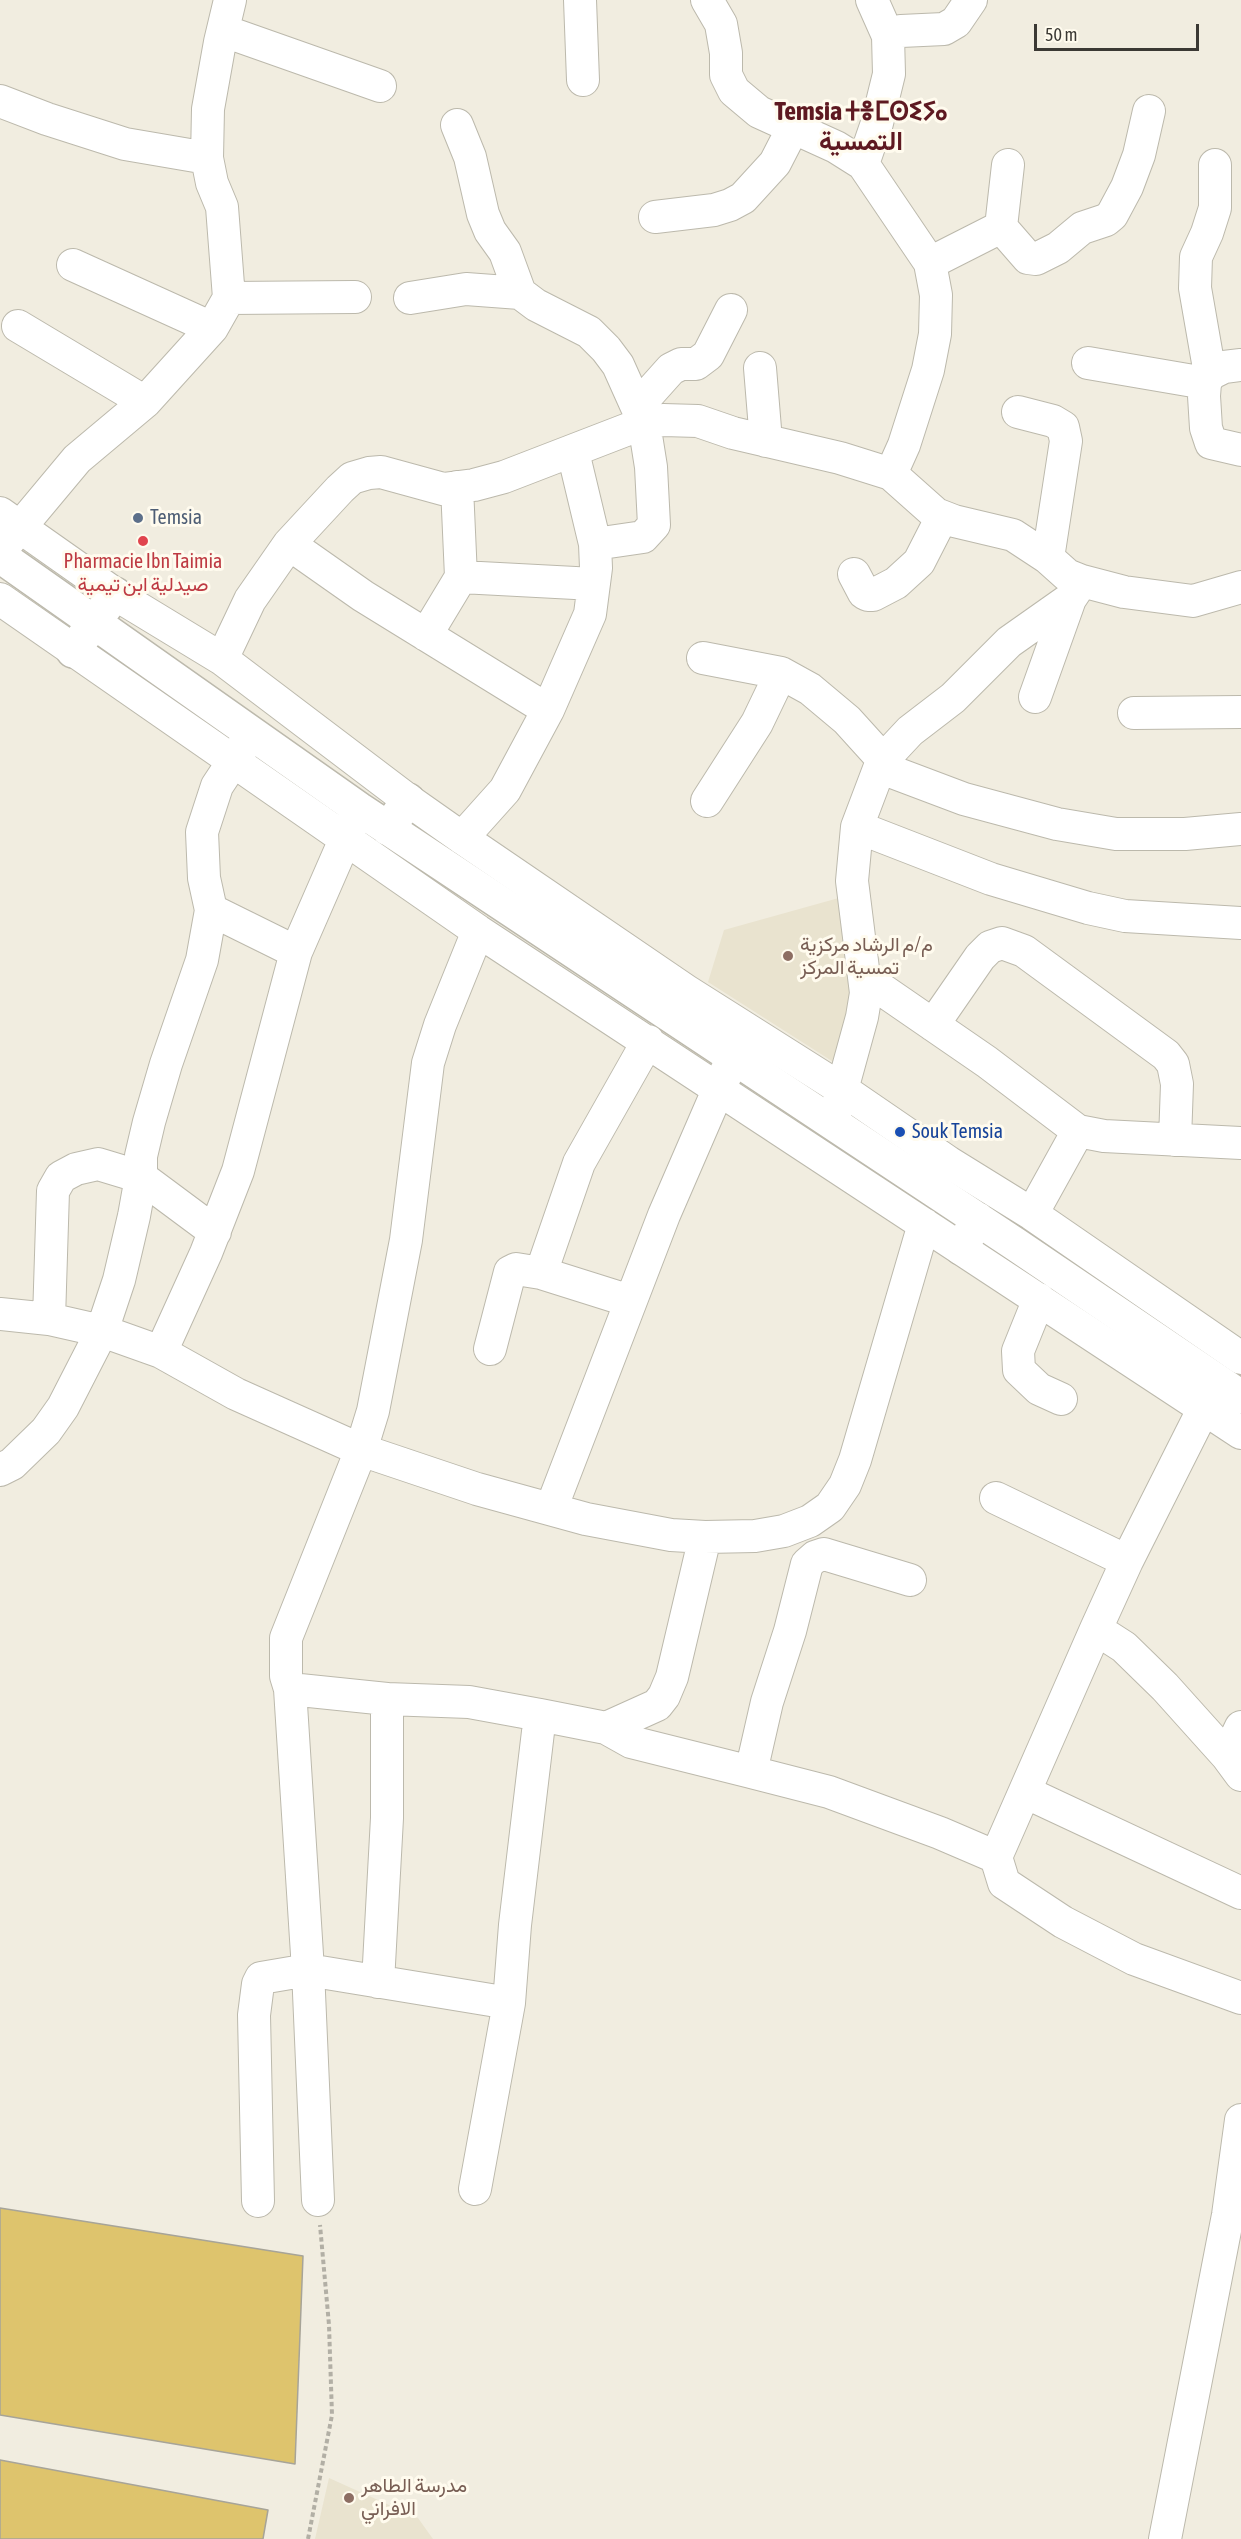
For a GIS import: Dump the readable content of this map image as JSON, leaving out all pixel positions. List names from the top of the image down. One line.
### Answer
{"districts":["Temsia ⵜⴻⵎⵙⵉⵢⴰ التمسية"],"places":["Temsia","Pharmacie Ibn Taimia صيدلية ابن تيمية","م/م الرشاد مركزية تمسية المركز","Souk Temsia","مدرسة الطاهر الافراني"],"scale_bar":"50 m"}
